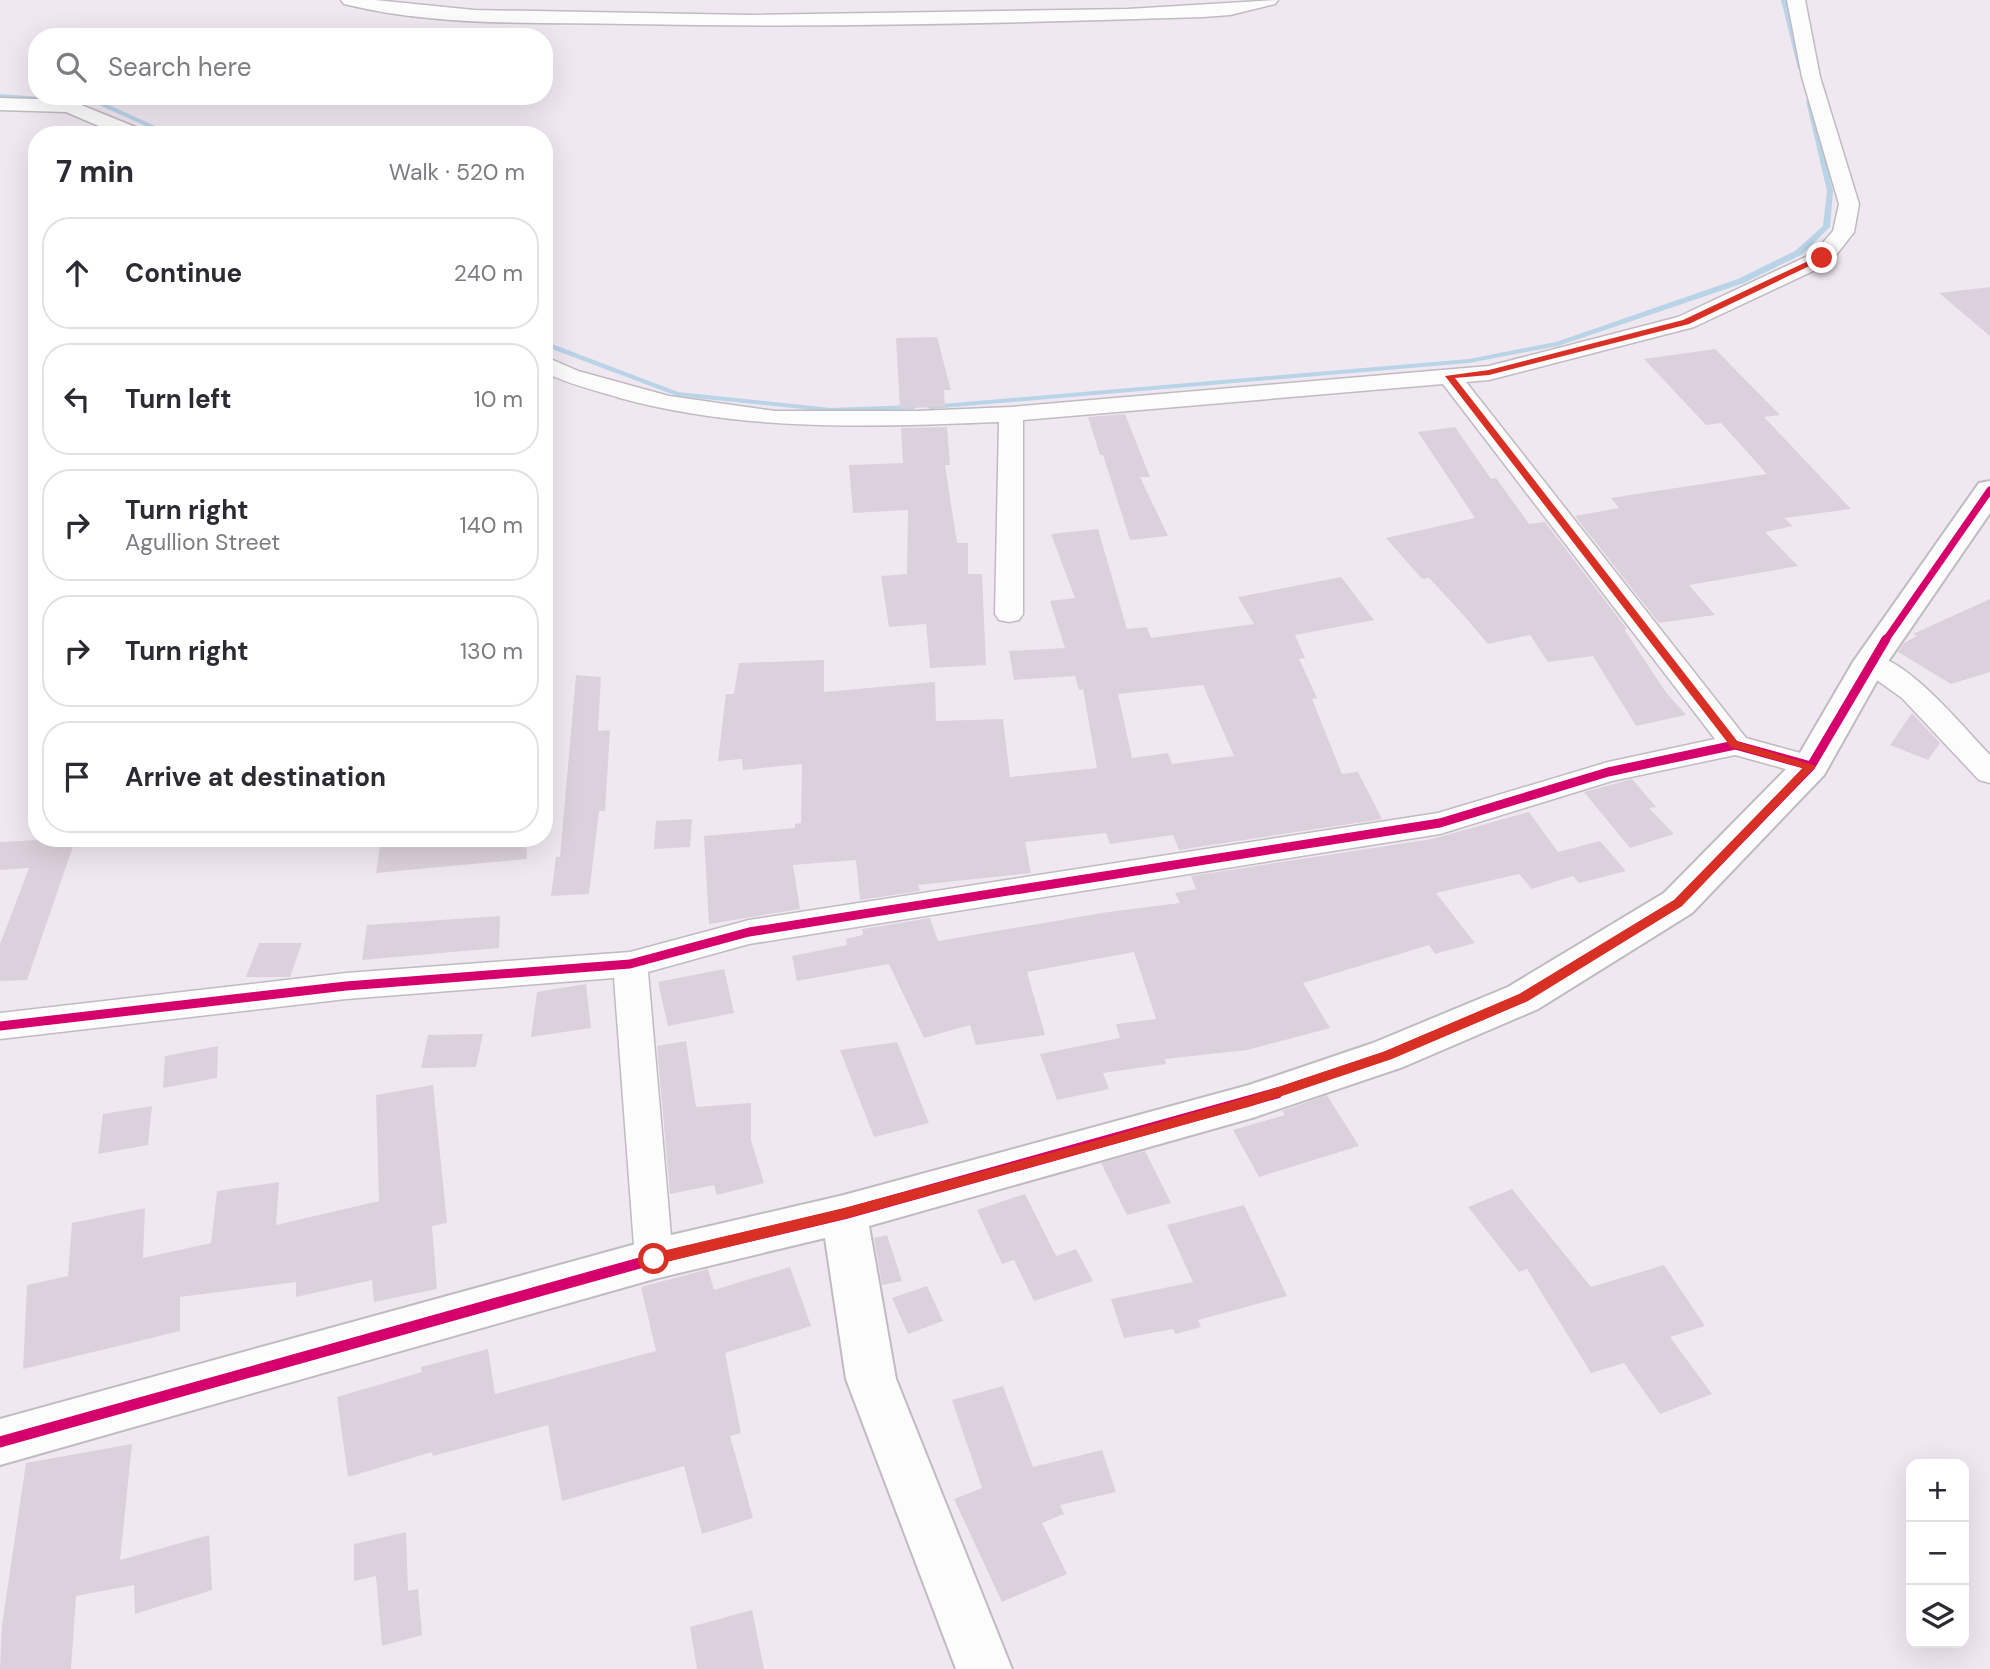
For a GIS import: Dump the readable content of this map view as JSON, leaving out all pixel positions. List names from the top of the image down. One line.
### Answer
{"page":{"search":"Search here","heading":["7 min","Walk · 520 m"],"list":[["Continue","240 m"],["Turn left","10 m"],["Turn right","Agullion Street","140 m"],["Turn right","130 m"],"Arrive at destination"],"map_buttons":["+","−"]}}
